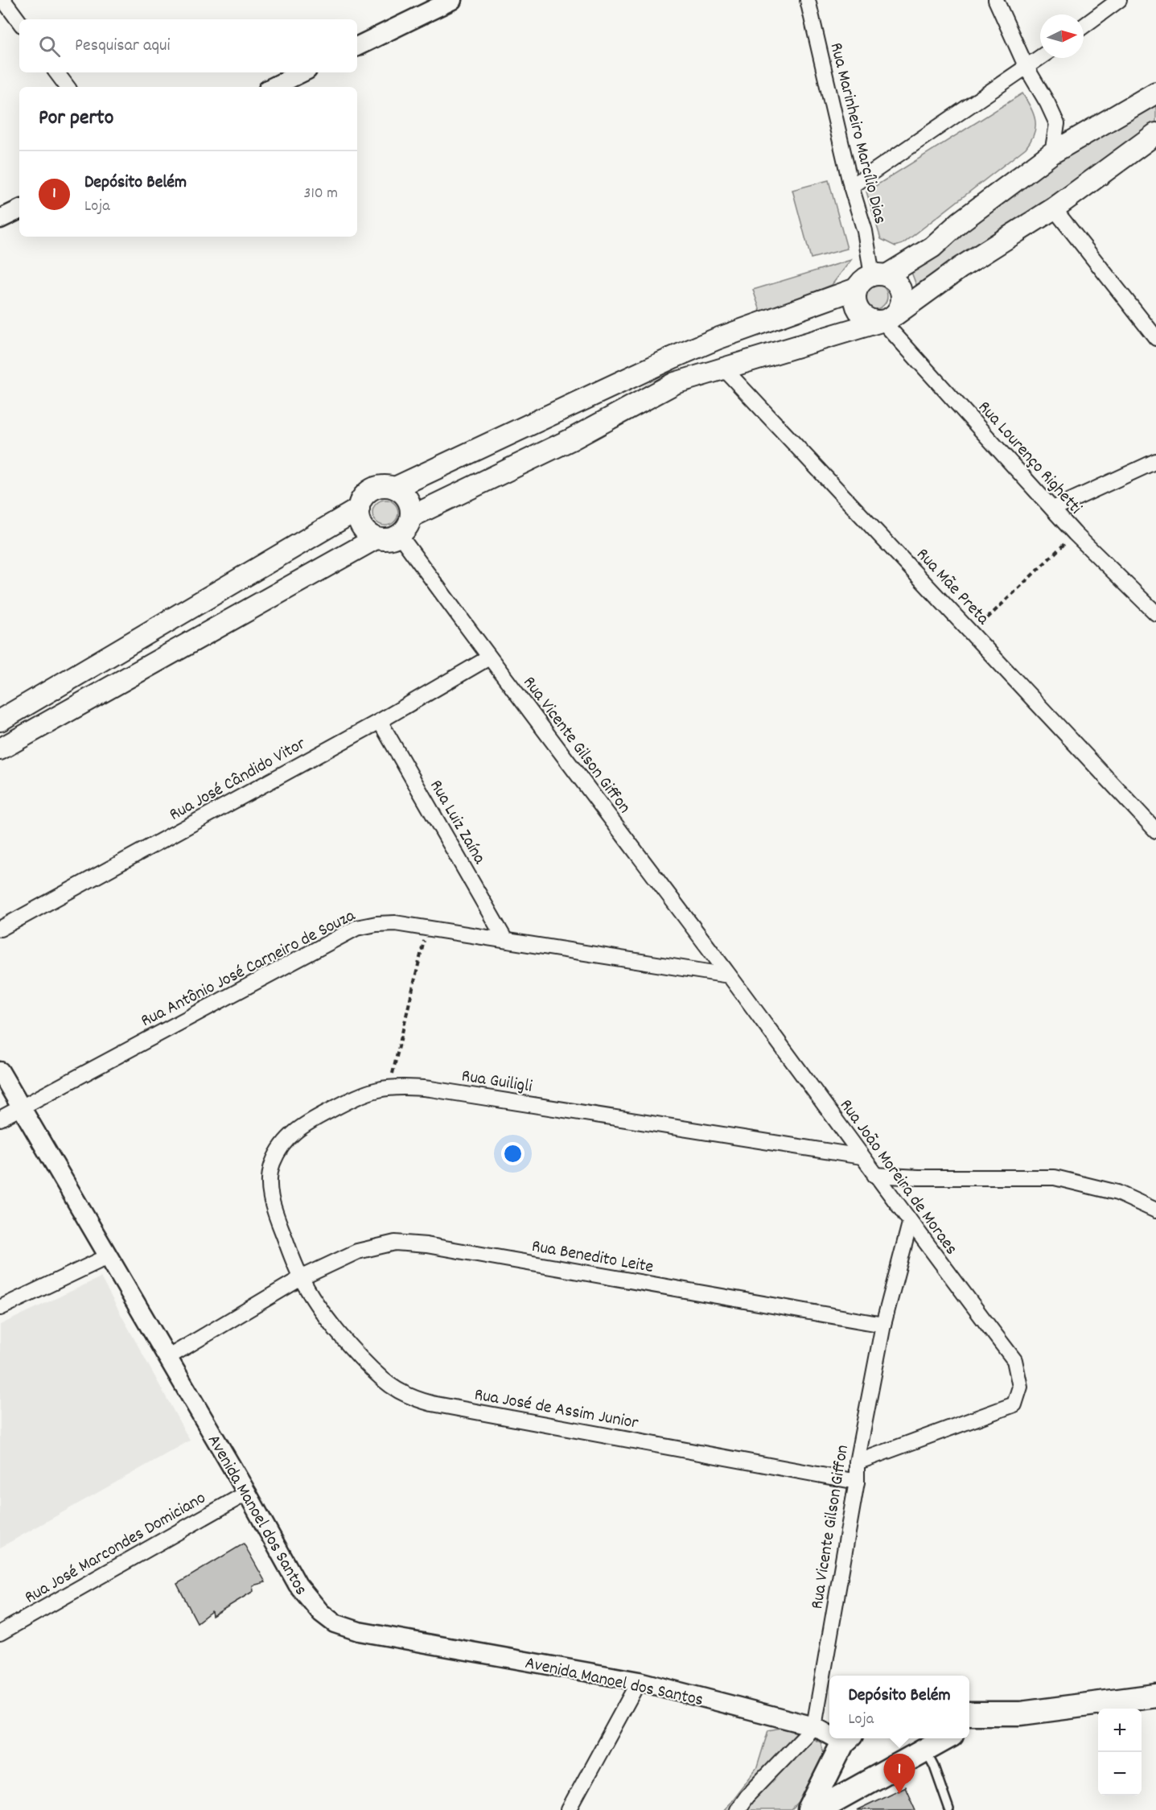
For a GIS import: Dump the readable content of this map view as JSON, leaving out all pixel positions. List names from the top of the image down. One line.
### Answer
{"streets":{"street":["Rua Marinheiro Marcílio Dias","Rua Lourenço Righetti","Rua Mãe Preta","Rua Vicente Gilson Giffon","Rua José Cândido Vitor","Rua Luiz Zaína","Rua Antônio José Carneiro de Souza","Rua Guiligli","Rua João Moreira de Moraes","Rua Benedito Leite","Rua José de Assim Junior","Avenida Manoel dos Santos","Rua José Marcondes Domiciano"]},"crossings":[["Rua Marinheiro Marcílio Dias","Rua Lourenço Righetti"],["Rua Vicente Gilson Giffon","Rua José Cândido Vitor"],["Rua Vicente Gilson Giffon","Rua Antônio José Carneiro de Souza"],["Rua Vicente Gilson Giffon","Rua João Moreira de Moraes"],["Rua Vicente Gilson Giffon","Rua Benedito Leite"],["Rua Vicente Gilson Giffon","Rua José de Assim Junior"],["Rua Vicente Gilson Giffon","Avenida Manoel dos Santos"],["Rua José Cândido Vitor","Rua Luiz Zaína"],["Rua Luiz Zaína","Rua Antônio José Carneiro de Souza"],["Rua Antônio José Carneiro de Souza","Rua João Moreira de Moraes"],["Rua Antônio José Carneiro de Souza","Avenida Manoel dos Santos"],["Rua Guiligli","Rua João Moreira de Moraes"],["Rua Guiligli","Rua Benedito Leite"],["Rua Guiligli","Rua José de Assim Junior"],["Rua Benedito Leite","Rua José de Assim Junior"],["Rua Benedito Leite","Avenida Manoel dos Santos"],["Avenida Manoel dos Santos","Rua José Marcondes Domiciano"]],"north":"right","page":{"search":"Pesquisar aqui","heading":"Por perto","list":[{"mark":"1","name":"Depósito Belém","note":"Loja","value":"310 m"}],"popup":["Depósito Belém","Loja"],"map_buttons":["+","−"],"pins":"1"}}
